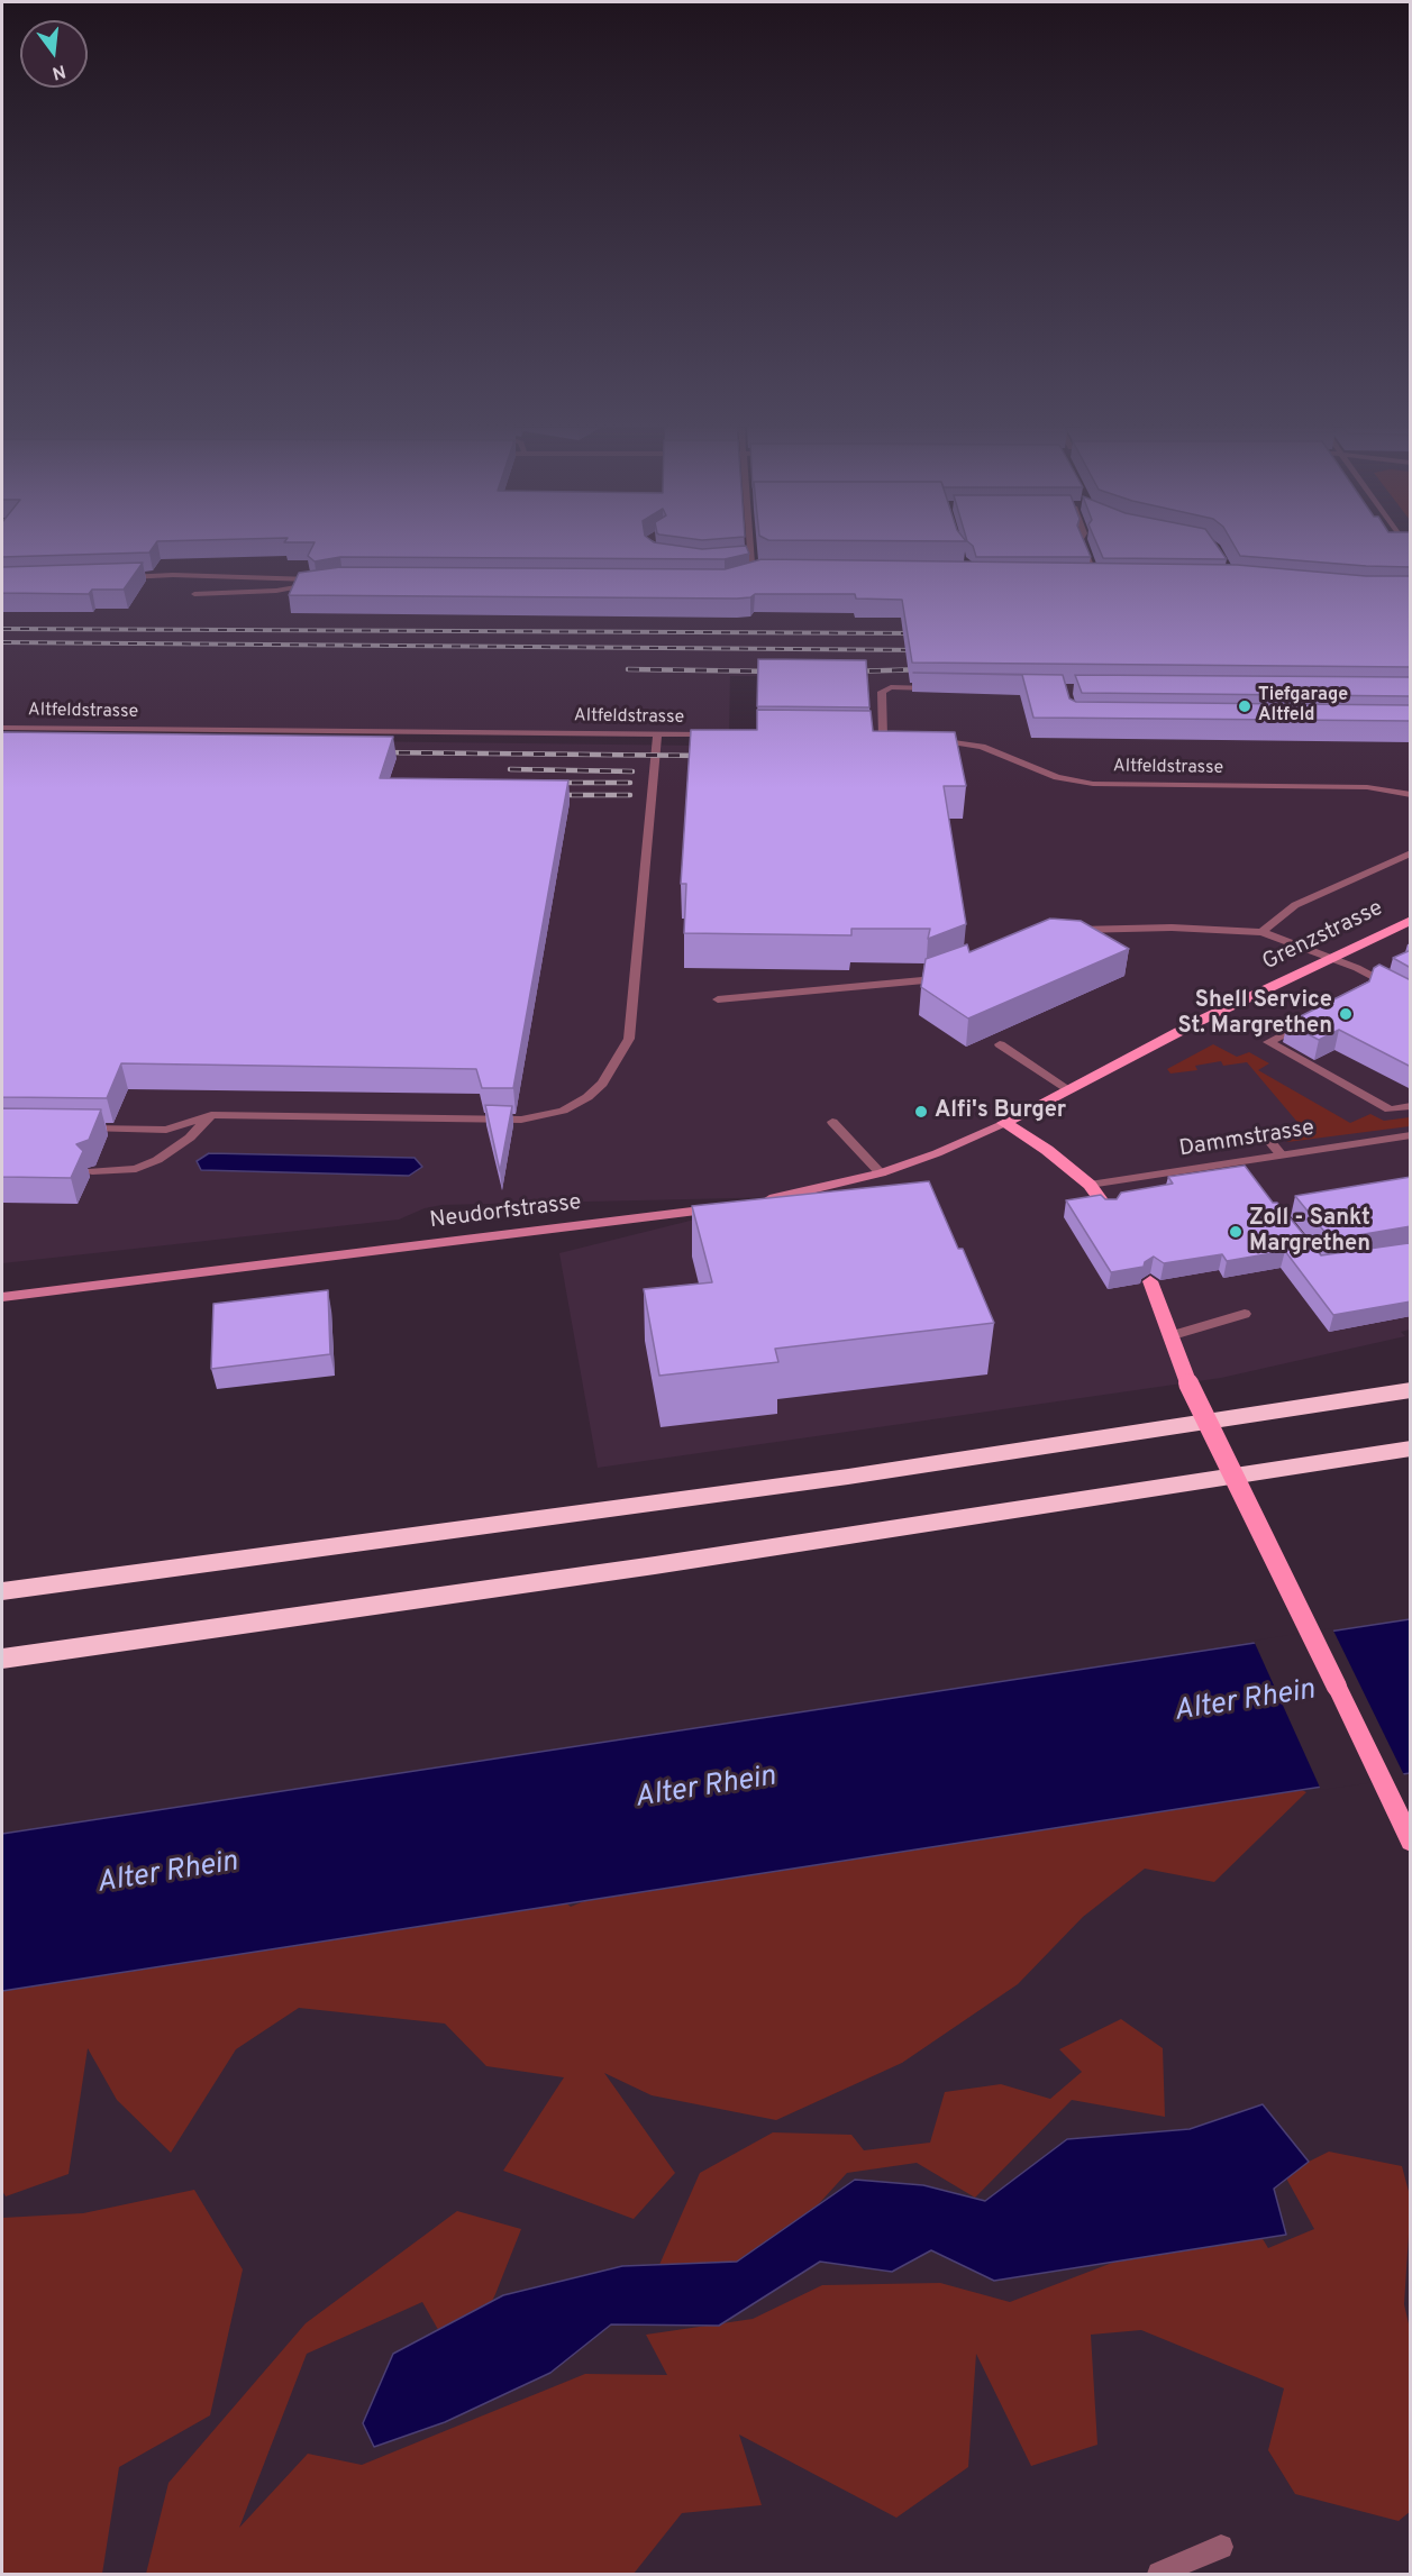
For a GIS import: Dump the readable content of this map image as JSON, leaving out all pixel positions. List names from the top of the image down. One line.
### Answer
{"streets":{"main road":["Grenzstrasse","Neudorfstrasse"],"street":["Altfeldstrasse","Dammstrasse"]},"water":["Alter Rhein"],"places":["Tiefgarage Altfeld","Shell Service St. Margrethen","Alfi's Burger","Zoll - Sankt Margrethen"],"north":"bottom"}
